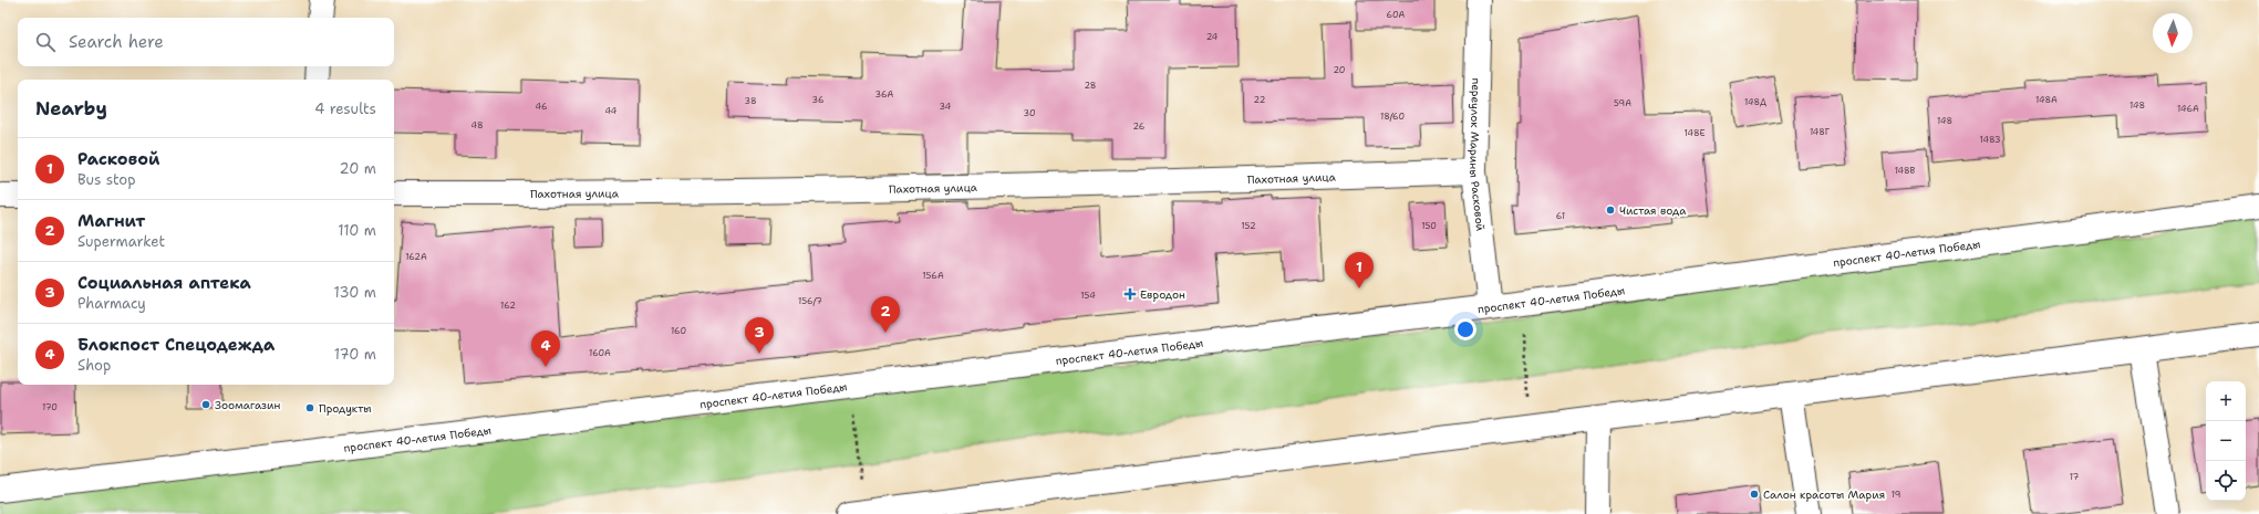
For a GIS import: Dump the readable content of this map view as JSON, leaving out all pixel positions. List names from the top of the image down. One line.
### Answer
{"streets":{"main road":["переулок Марины Расковой","Пахотная улица","проспект 40-летия Победы"]},"crossings":[["переулок Марины Расковой","Пахотная улица"],["переулок Марины Расковой","проспект 40-летия Победы"]],"places":{"other":["Чистая вода","Зоомагазин","Продукты","Салон красоты Мария"],"health":["Евродон"]},"house_numbers":["60А","24","20","28","36А","36","22","148А","38","148Д","59А","148","46","34","146А","44","30","18/60","148","48","26","148Г","148Е","148З","148В","61","152","150","162А","156А","154","156/7","162","160","160А","170","17","19"],"north":"bottom","page":{"search":"Search here","heading":["Nearby","4 results"],"list":[{"mark":"1","name":"Расковой","note":"Bus stop","value":"20 m"},{"mark":"2","name":"Магнит","note":"Supermarket","value":"110 m"},{"mark":"3","name":"Социальная аптека","note":"Pharmacy","value":"130 m"},{"mark":"4","name":"Блокпост Спецодежда","note":"Shop","value":"170 m"}],"pins":["1","2","3","4"],"map_buttons":["+","−"]}}
